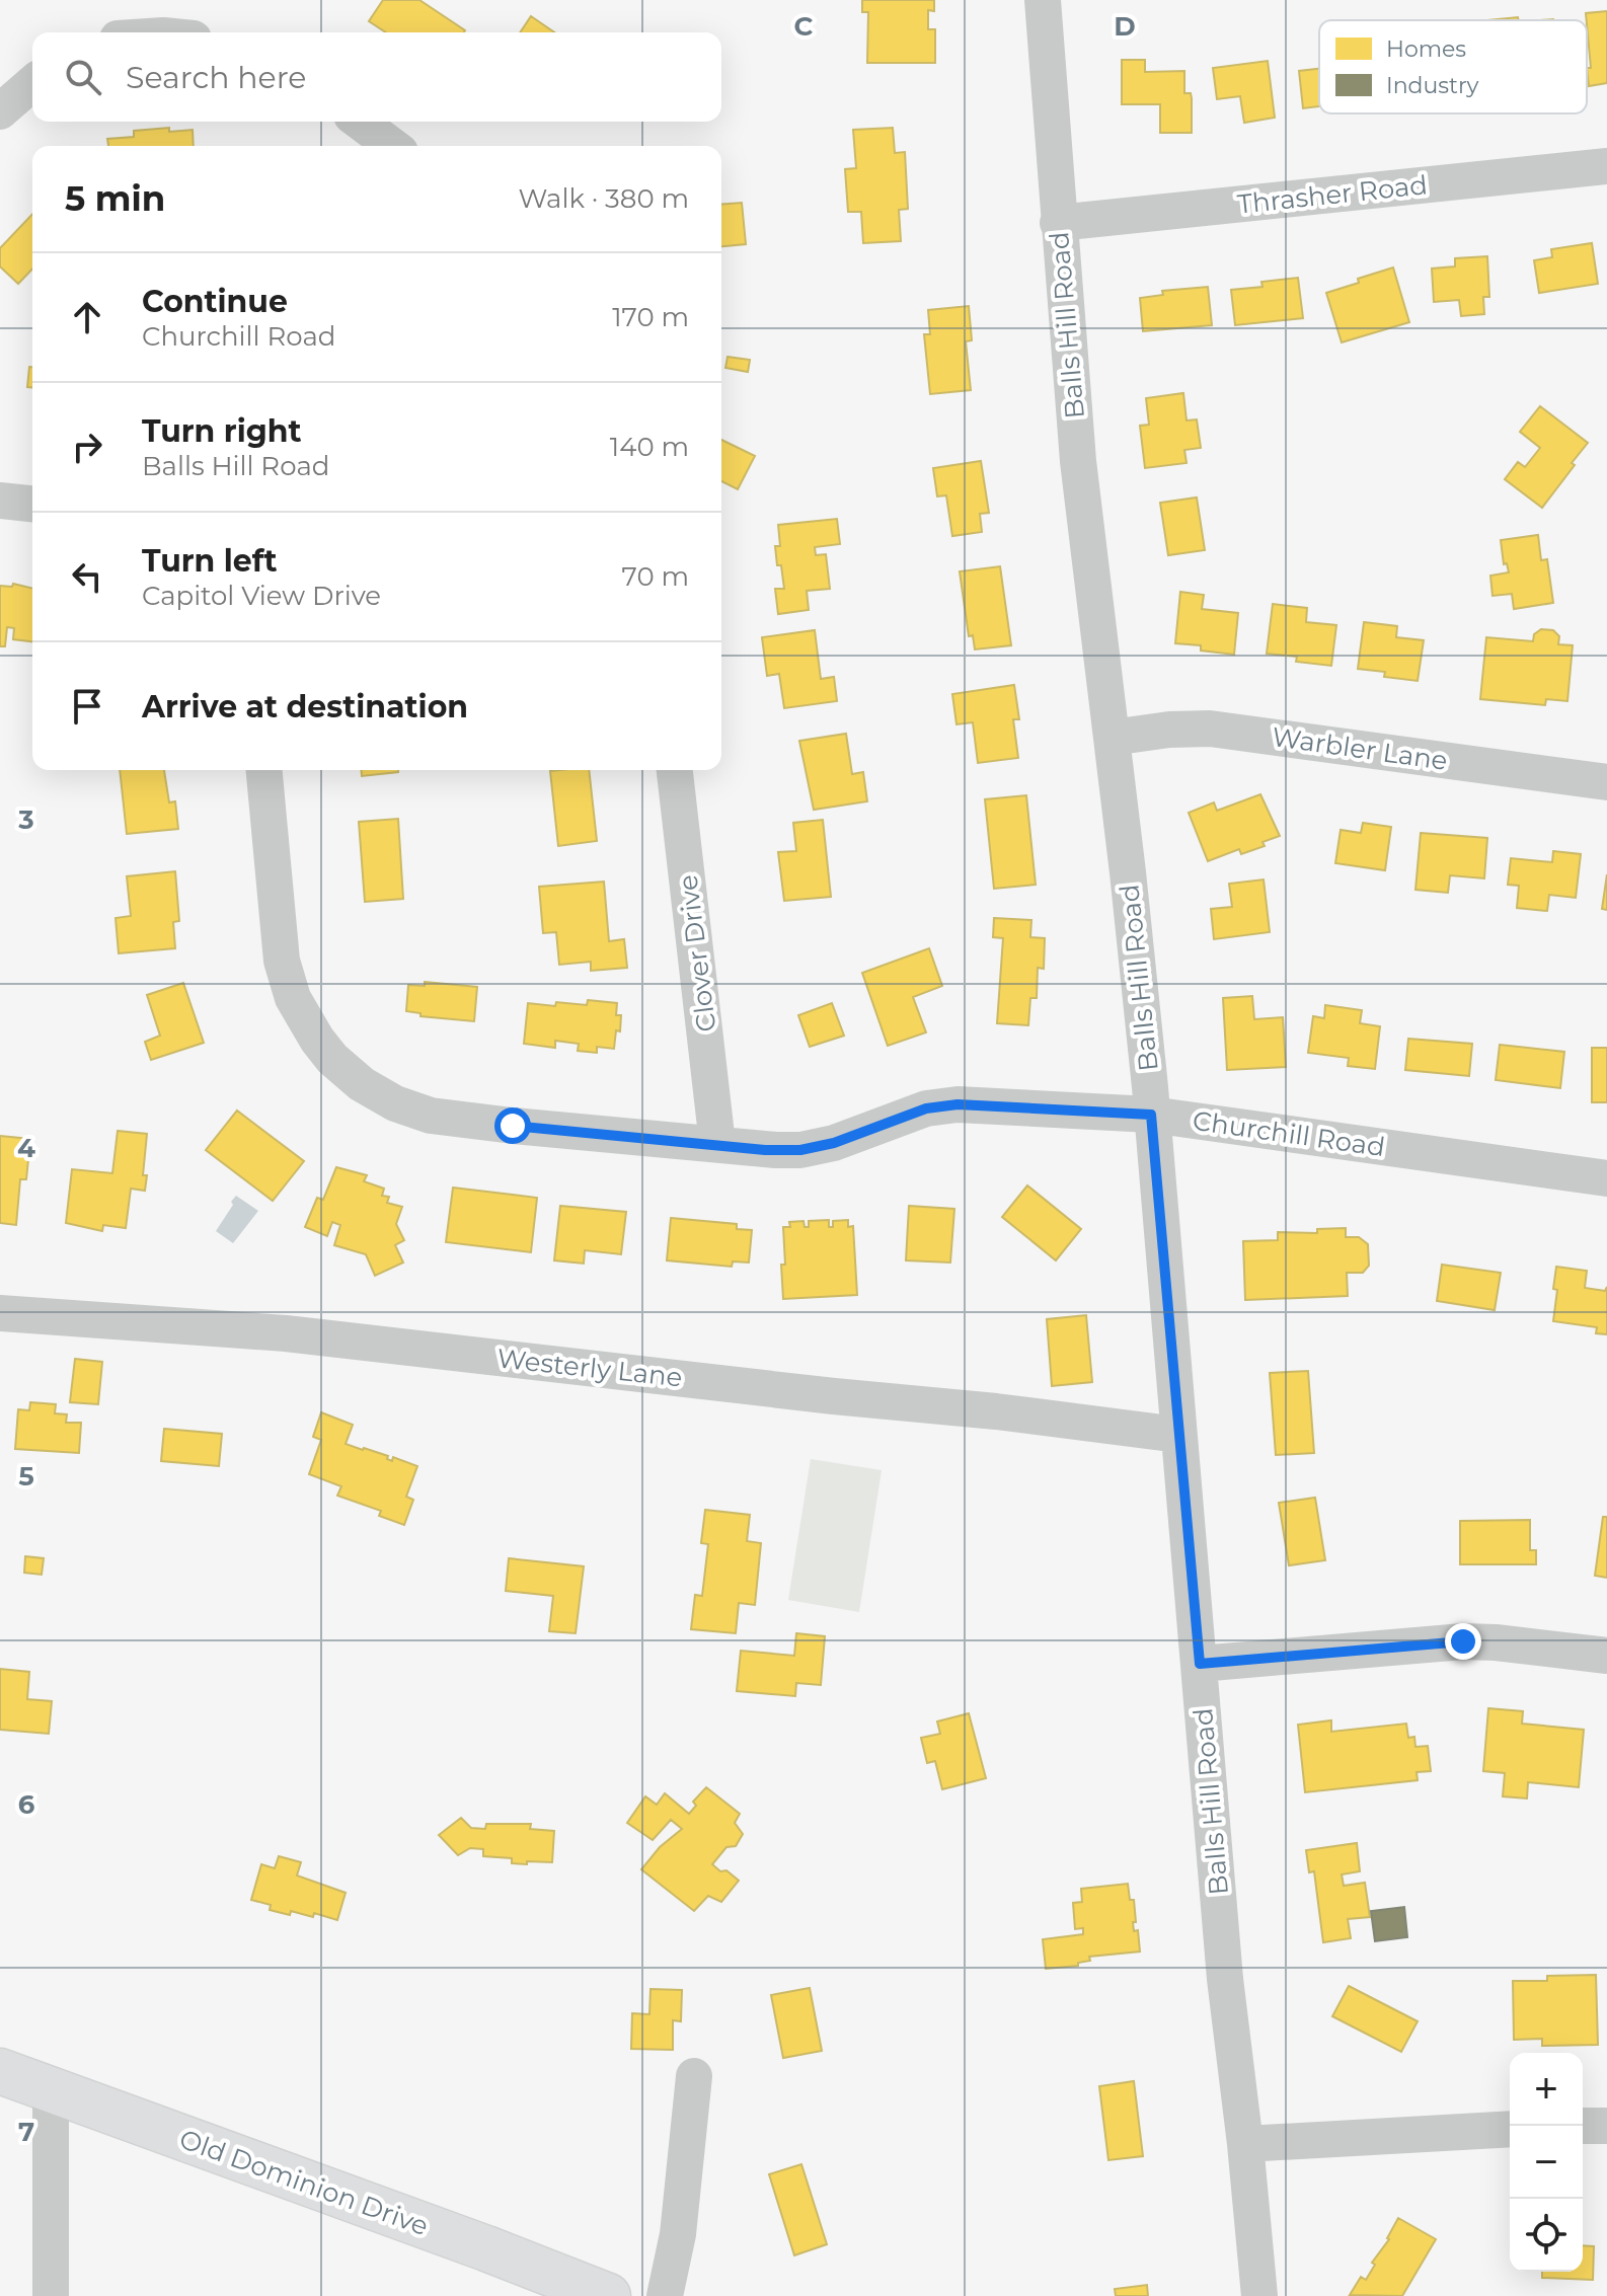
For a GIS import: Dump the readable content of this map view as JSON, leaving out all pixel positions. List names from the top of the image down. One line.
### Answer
{"streets":{"main road":["Old Dominion Drive"],"street":["Thrasher Road","Balls Hill Road","Warbler Lane","Clover Drive","Churchill Road","Westerly Lane"]},"crossings":[["Thrasher Road","Balls Hill Road"],["Balls Hill Road","Warbler Lane"],["Balls Hill Road","Churchill Road"],["Balls Hill Road","Westerly Lane"],["Clover Drive","Churchill Road"]],"legend":["Homes","Industry"],"page":{"search":"Search here","heading":["5 min","Walk · 380 m"],"list":[["Continue","Churchill Road","170 m"],["Turn right","Balls Hill Road","140 m"],["Turn left","Capitol View Drive","70 m"],"Arrive at destination"],"map_buttons":["+","−"]},"grid":{"columns":["C","D"],"rows":["3","4","5","6","7"]}}
